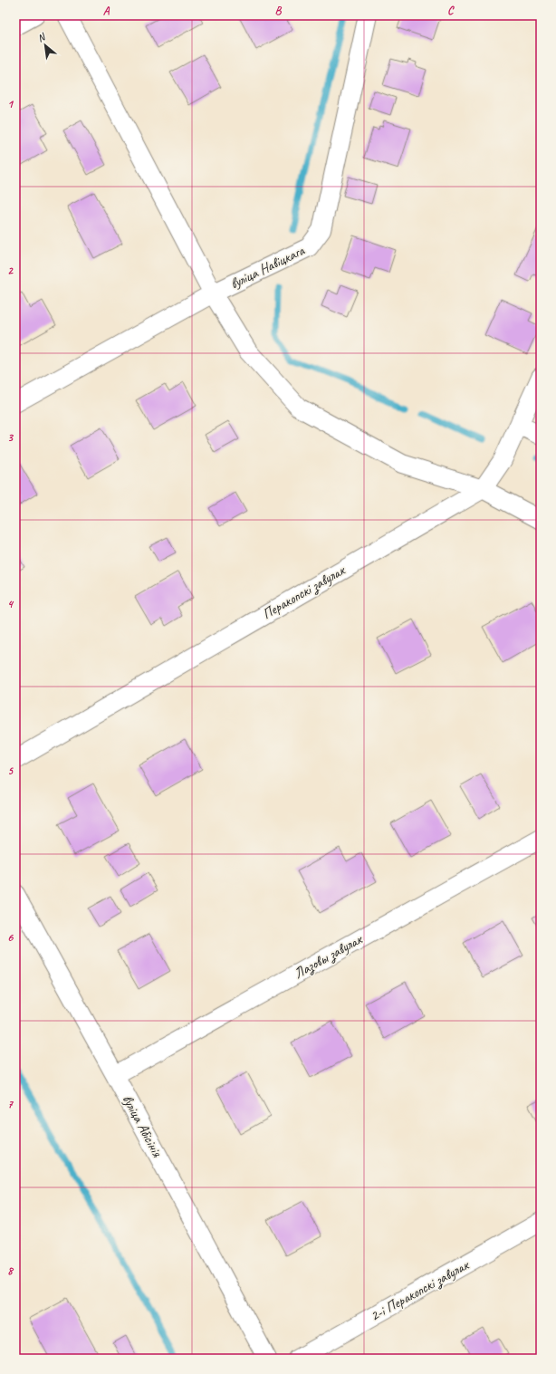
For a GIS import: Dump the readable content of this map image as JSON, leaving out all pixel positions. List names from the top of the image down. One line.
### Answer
{"streets":{"street":["вуліца Навіцкага","Перакопскі завулак","Лазовы завулак","вуліца Абісінія","2-і Перакопскі завулак"]},"crossings":[["Лазовы завулак","вуліца Абісінія"]],"north":"top left","grid":{"columns":["A","B","C"],"rows":["1","2","3","4","5","6","7","8"]}}
